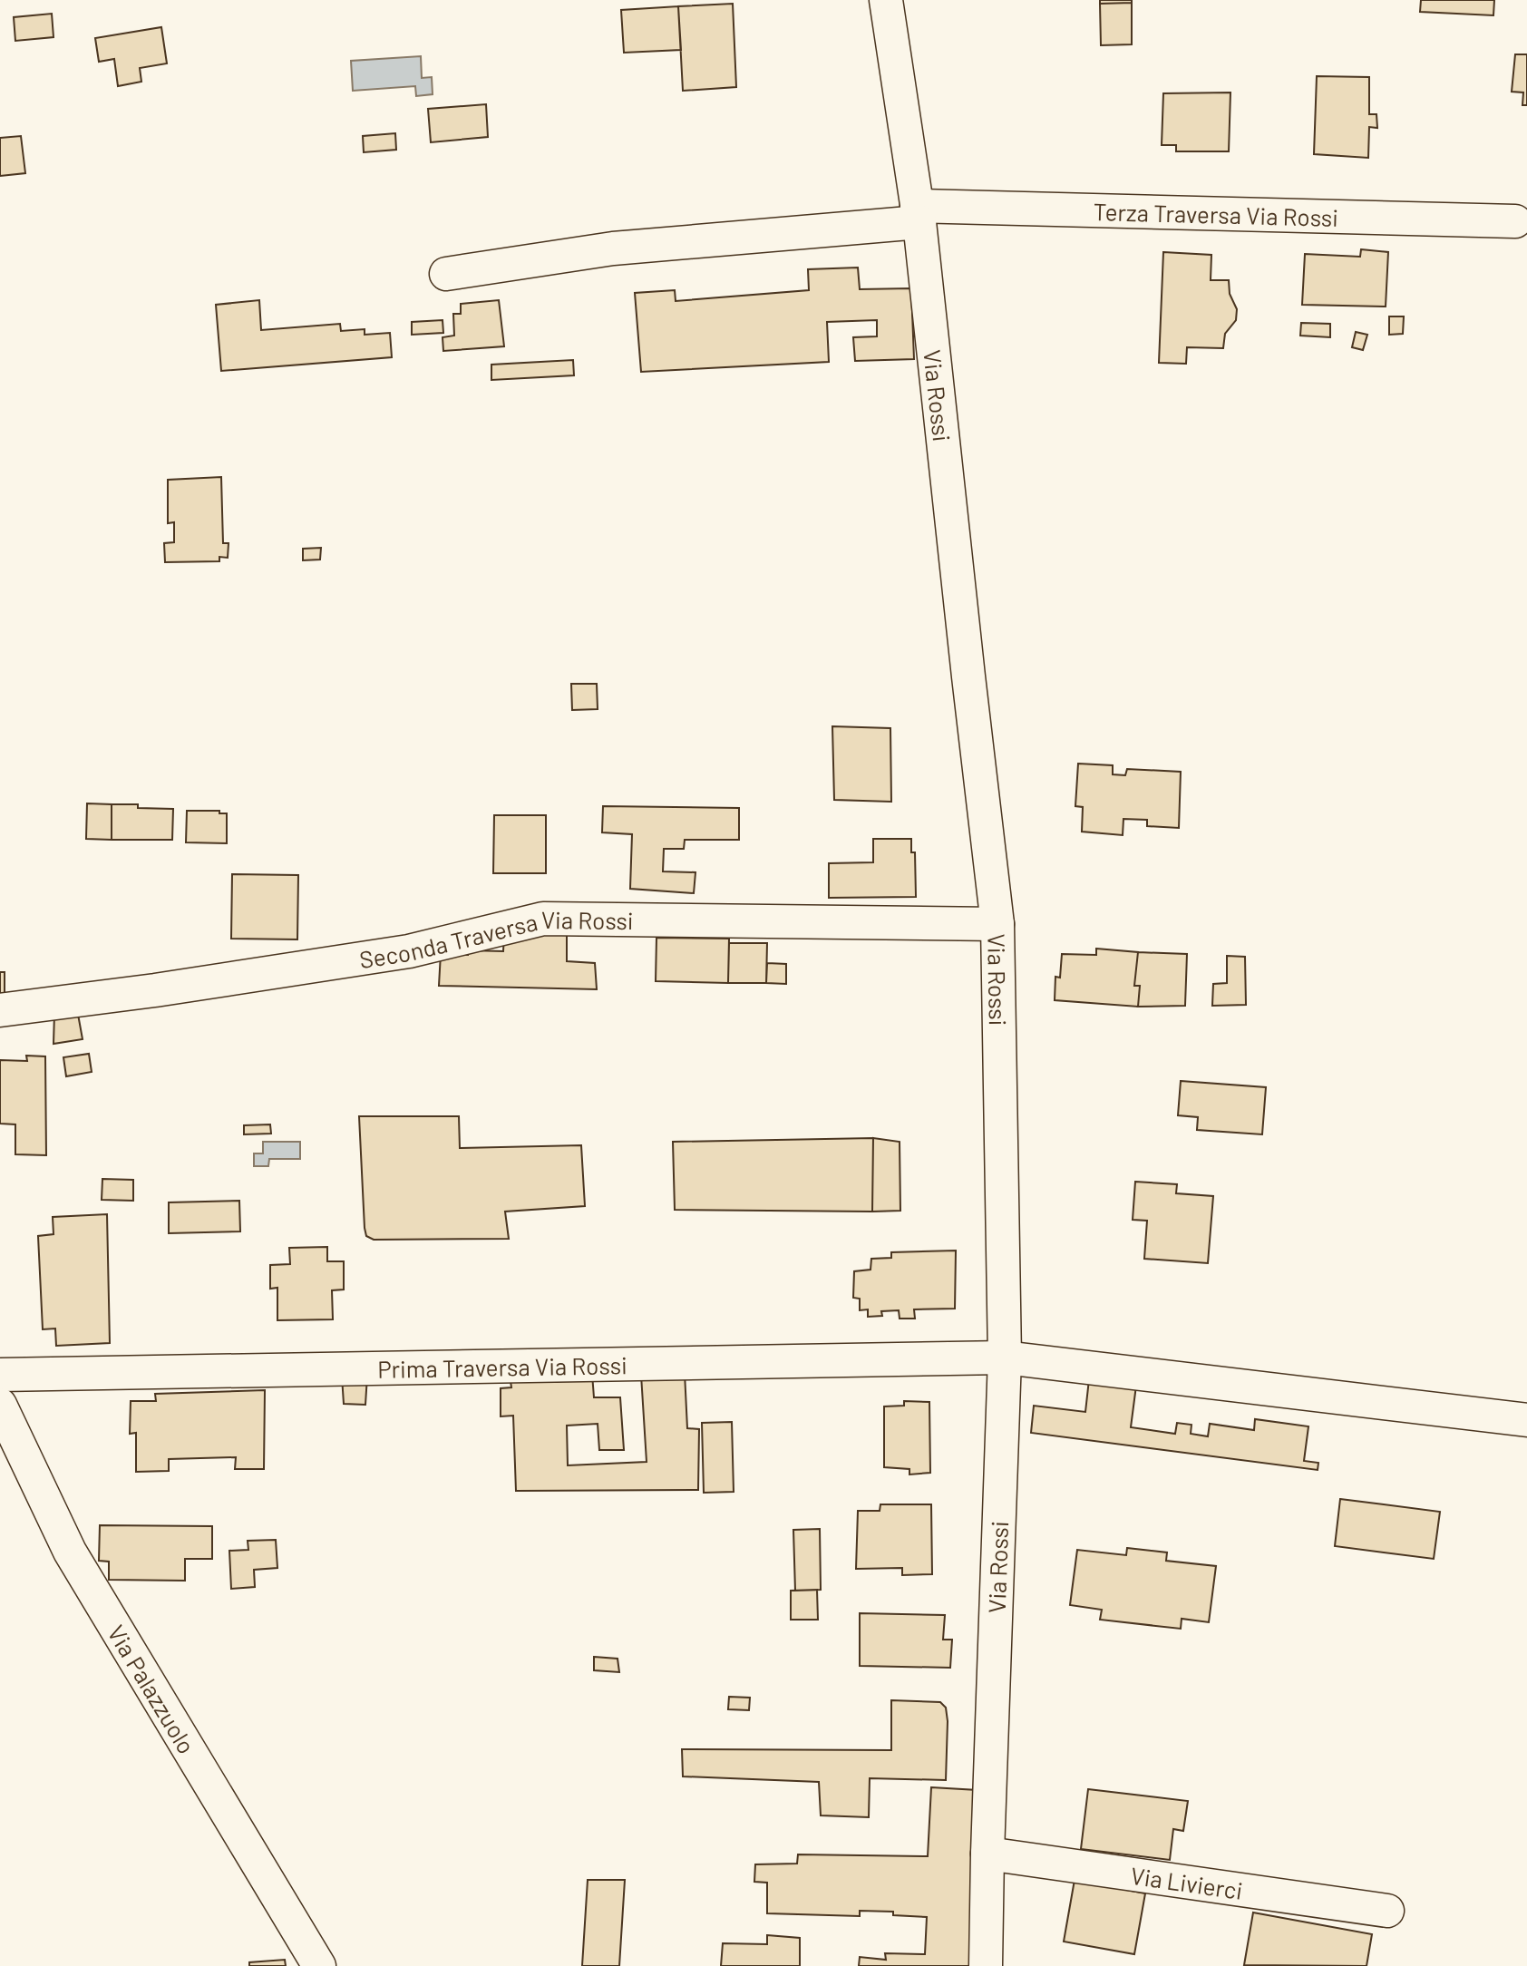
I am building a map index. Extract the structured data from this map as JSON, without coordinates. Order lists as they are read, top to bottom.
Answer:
{
  "streets": {
    "street": [
      "Terza Traversa Via Rossi",
      "Via Rossi",
      "Seconda Traversa Via Rossi",
      "Prima Traversa Via Rossi",
      "Via Palazzuolo",
      "Via Livierci"
    ]
  },
  "crossings": [
    ["Terza Traversa Via Rossi", "Via Rossi"],
    ["Via Rossi", "Seconda Traversa Via Rossi"],
    ["Via Rossi", "Prima Traversa Via Rossi"],
    ["Via Rossi", "Via Livierci"]
  ]
}
